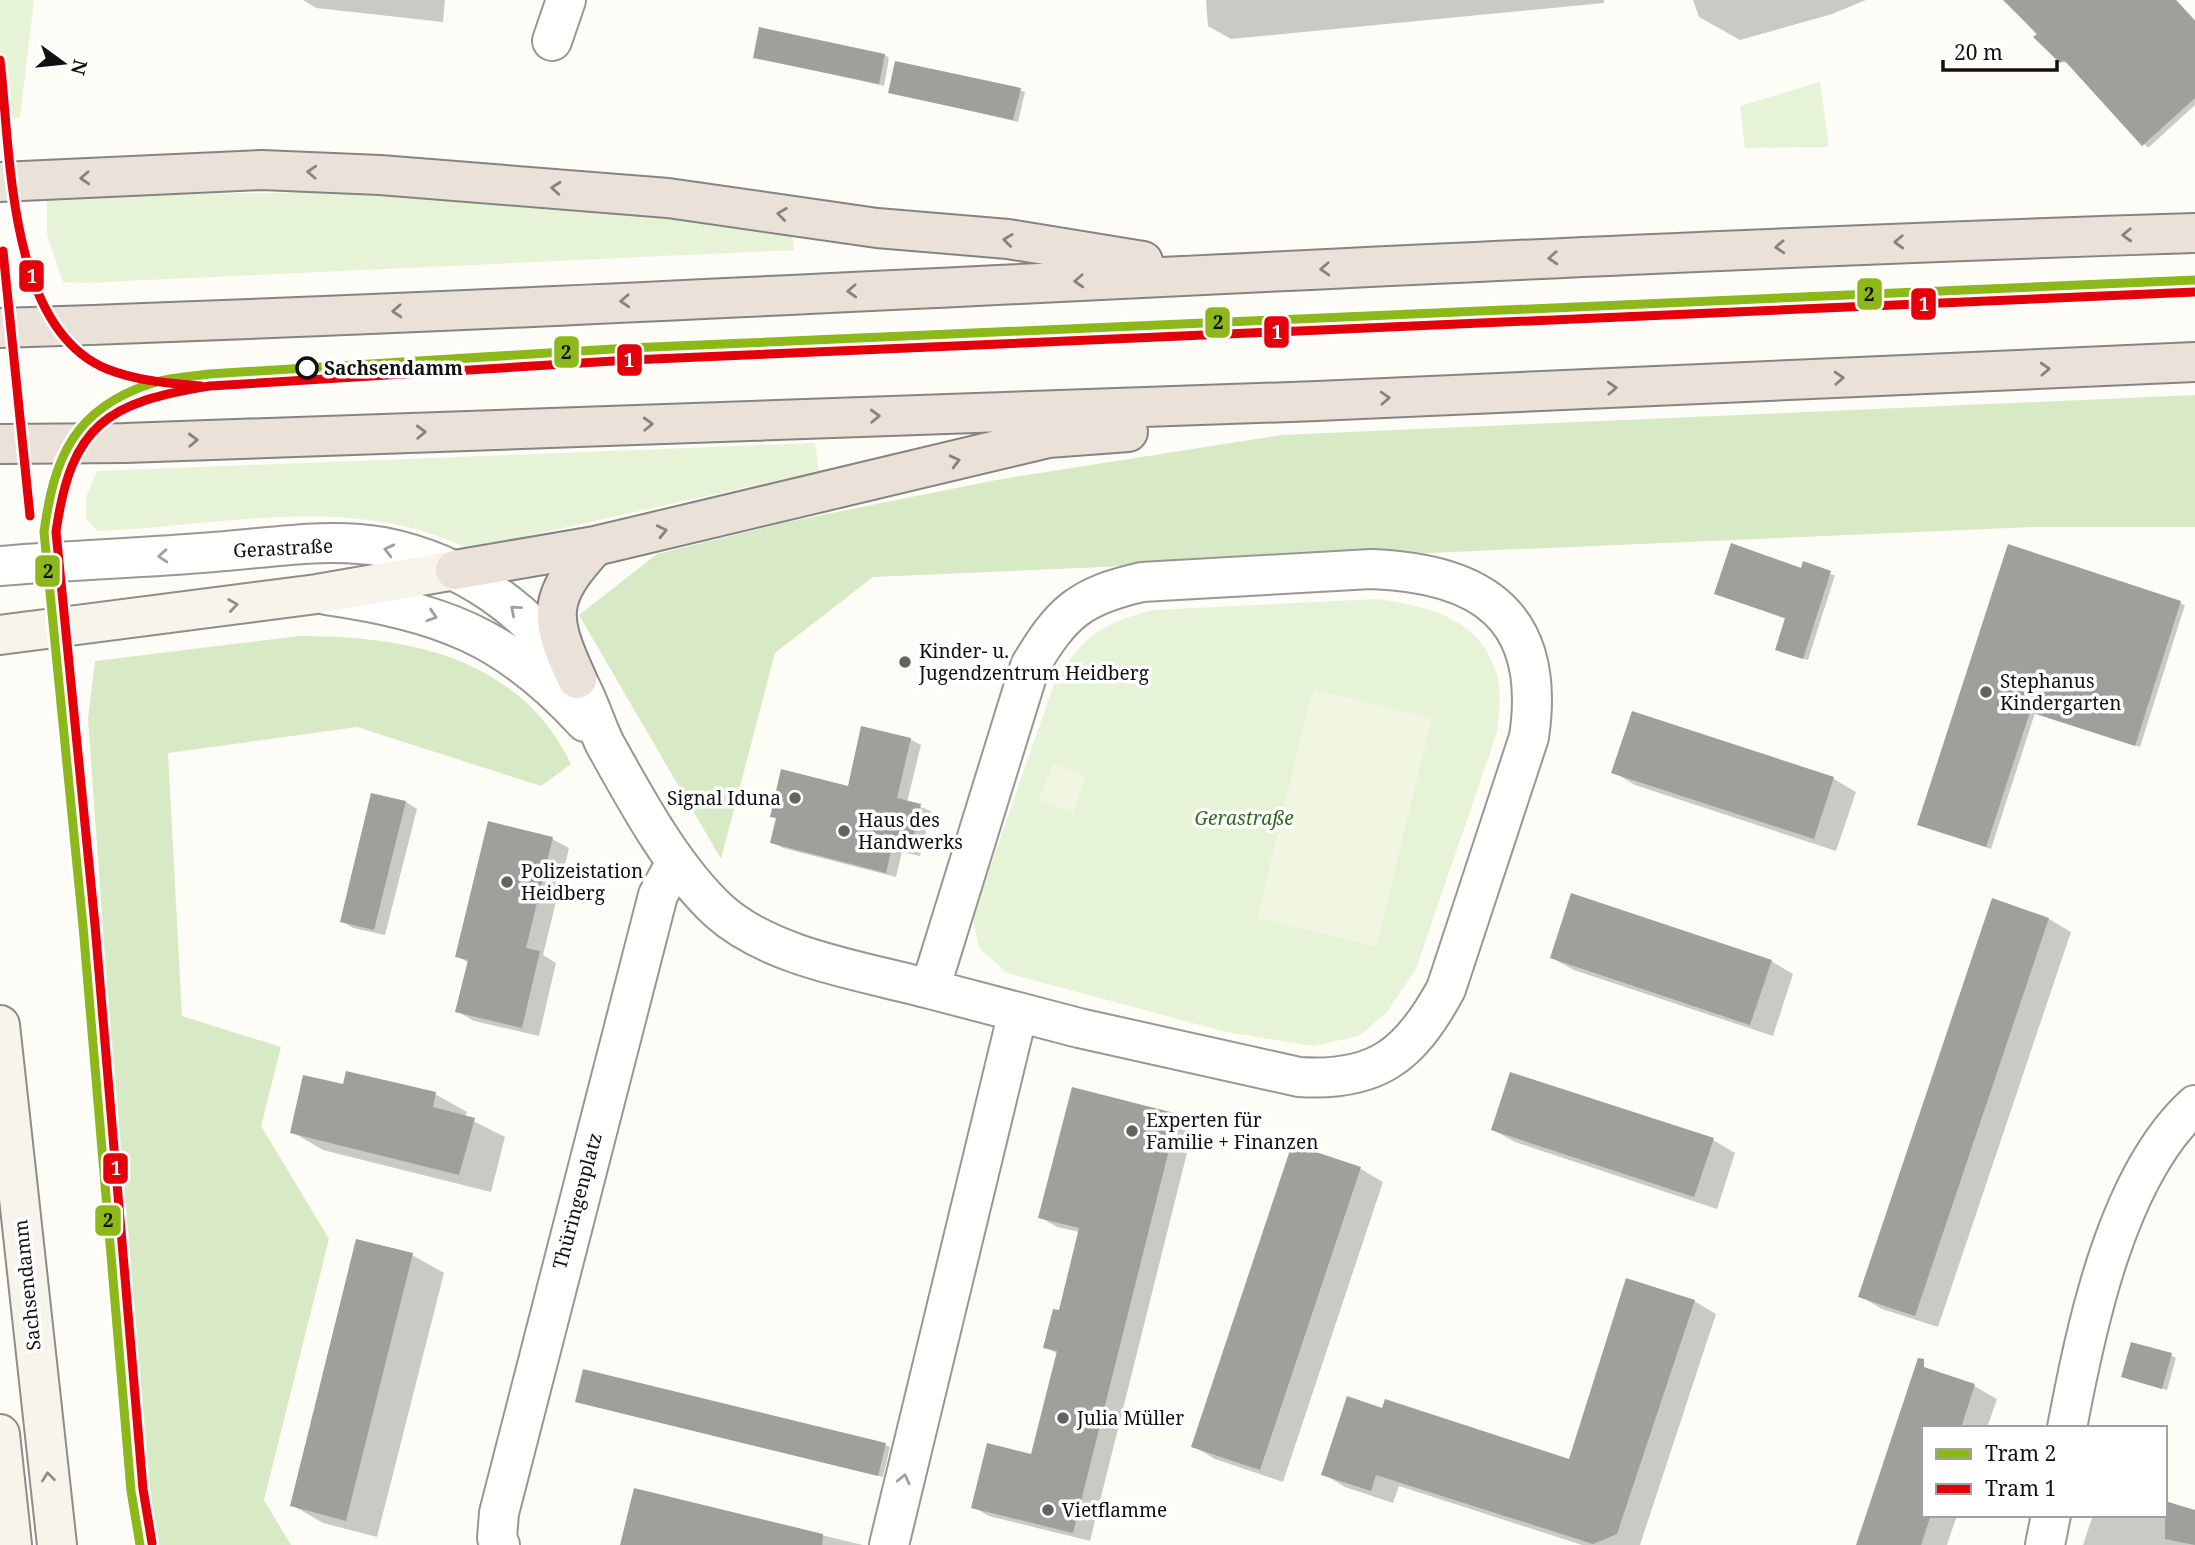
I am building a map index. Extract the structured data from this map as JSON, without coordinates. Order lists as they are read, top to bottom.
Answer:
{
  "streets": {
    "street": ["Gerastraße", "Thüringenplatz", "Sachsendamm"]
  },
  "crossings": [
    ["Gerastraße", "Thüringenplatz"]
  ],
  "one_way": ["Sachsendamm"],
  "parks": ["Gerastraße"],
  "places": [
    "Sachsendamm",
    "Kinder- u. Jugendzentrum Heidberg",
    "Stephanus Kindergarten",
    "Signal Iduna",
    "Haus des Handwerks",
    "Polizeistation Heidberg",
    "Experten für Familie + Finanzen",
    "Julia Müller",
    "Vietflamme"
  ],
  "lines": ["tram line 1", "tram line 2"],
  "legend": ["Tram 2", "Tram 1"],
  "scale_bar": "20 m",
  "north": "right"
}
